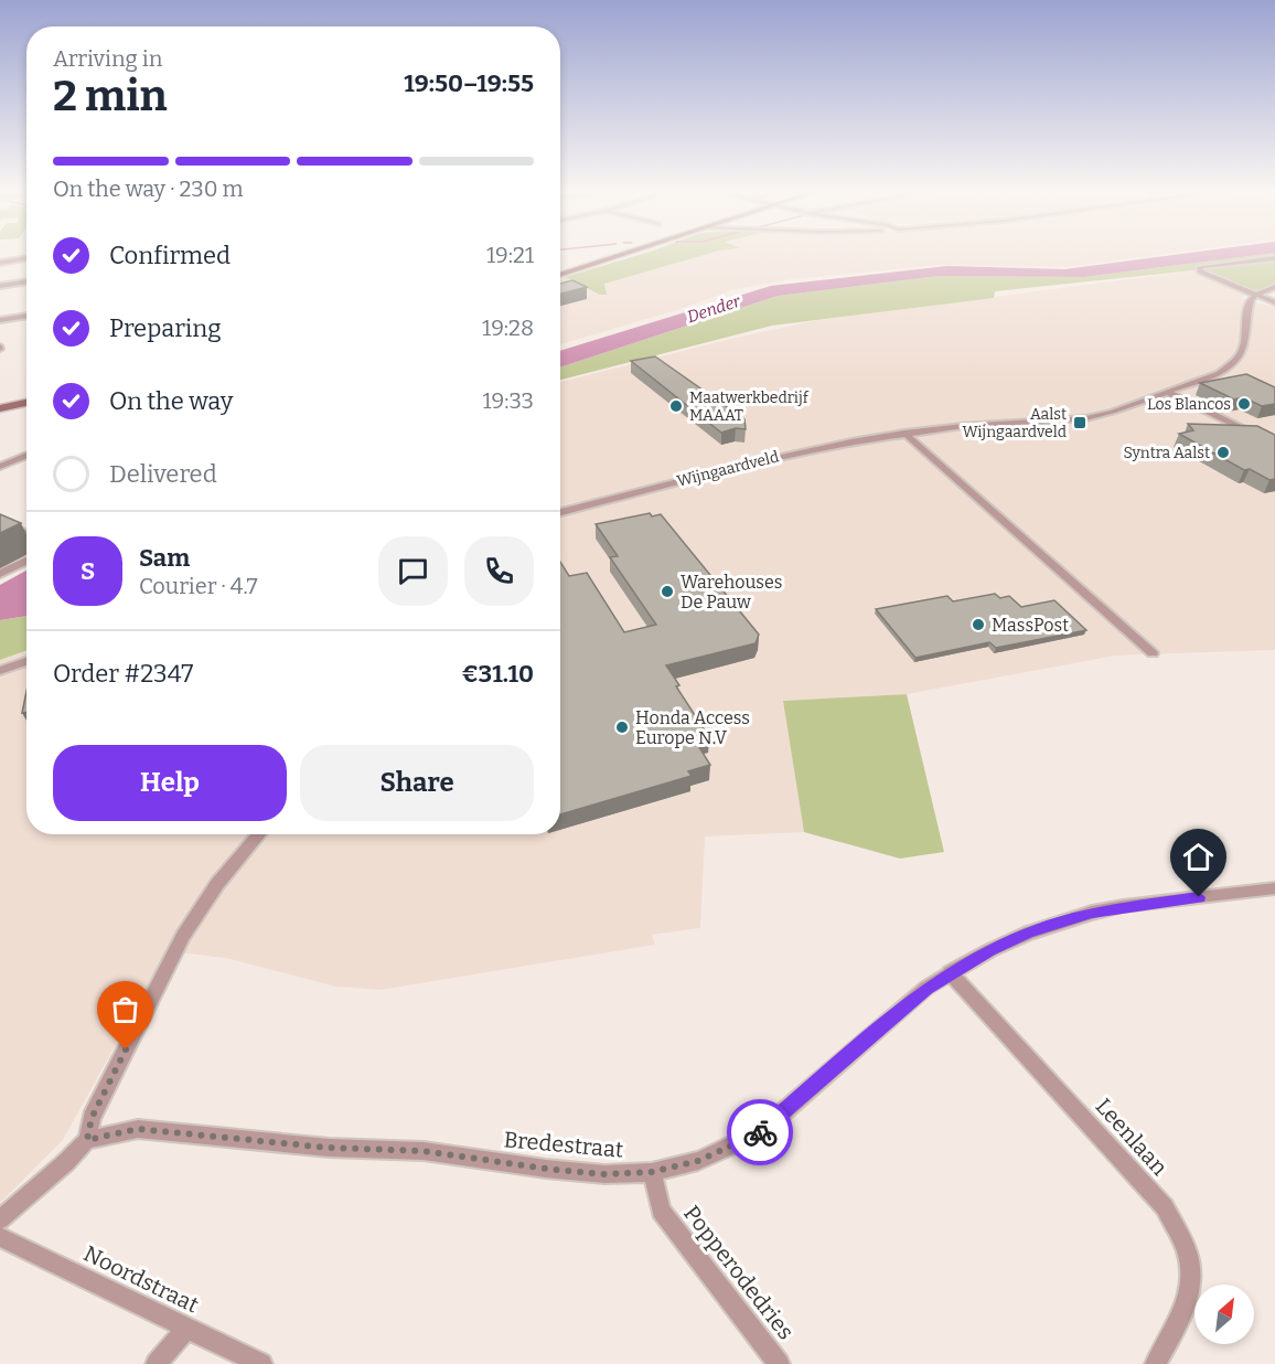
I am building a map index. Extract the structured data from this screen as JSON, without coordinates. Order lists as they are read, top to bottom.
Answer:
{
  "streets": {
    "street": [
      "Wijngaardveld",
      "Leenlaan",
      "Bredestraat",
      "Popperodedries",
      "Noordstraat"
    ]
  },
  "crossings": [
    ["Leenlaan", "Bredestraat"],
    ["Bredestraat", "Popperodedries"]
  ],
  "water": ["Dender"],
  "places": {
    "other": [
      "Los Blancos",
      "Maatwerkbedrijf MAAAT",
      "Syntra Aalst",
      "Warehouses De Pauw",
      "MassPost",
      "Honda Access Europe N.V"
    ],
    "transit": ["Aalst Wijngaardveld"]
  },
  "north": "top right",
  "page": {
    "heading": ["2 min", "Arriving in", "19:50–19:55"],
    "panel": [
      "Sam",
      "Courier · 4.7",
      "Order #2347",
      "€31.10"
    ],
    "bar": "On the way · 230 m",
    "list": [
      ["Confirmed", "19:21"],
      ["Preparing", "19:28"],
      ["On the way", "19:33"],
      "Delivered"
    ],
    "round": "S",
    "buttons": ["Help", "Share"]
  }
}
